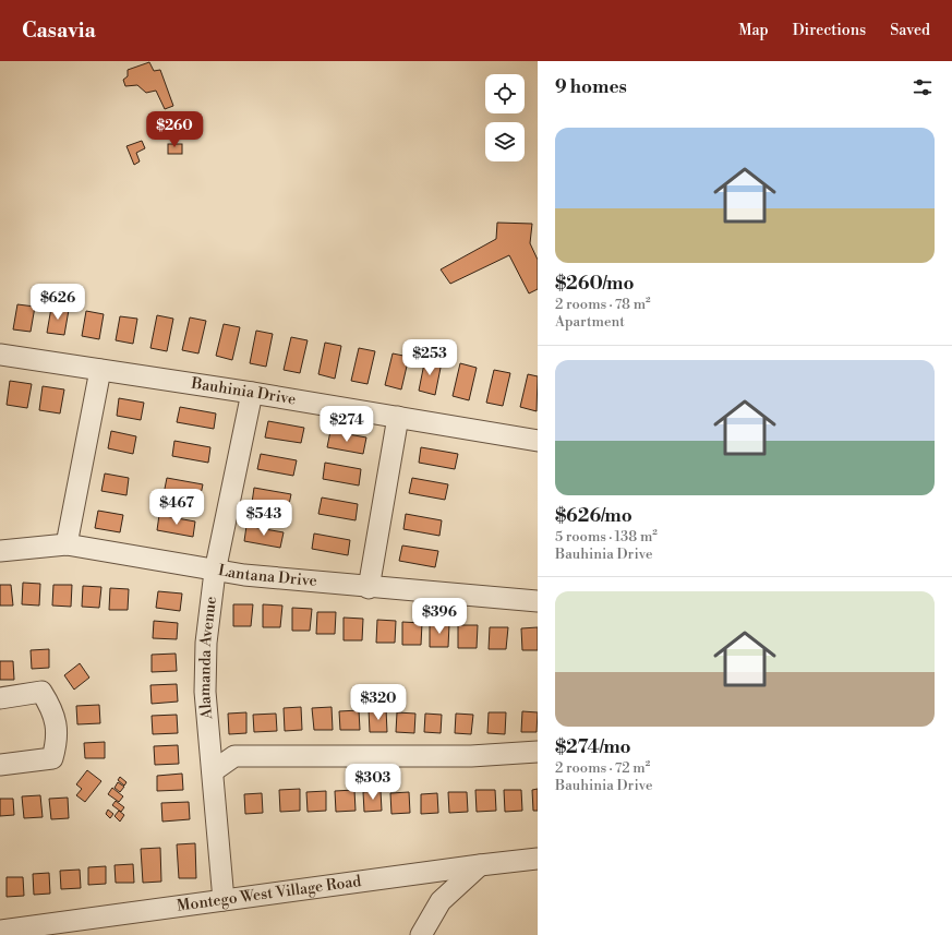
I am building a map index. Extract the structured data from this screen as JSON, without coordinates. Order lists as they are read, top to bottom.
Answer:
{
  "streets": {
    "street": [
      "Bauhinia Drive",
      "Lantana Drive",
      "Alamanda Avenue",
      "Montego West Village Road"
    ]
  },
  "crossings": [
    ["Bauhinia Drive", "Alamanda Avenue"],
    ["Lantana Drive", "Alamanda Avenue"],
    ["Alamanda Avenue", "Montego West Village Road"]
  ],
  "page": {
    "header": "Casavia",
    "nav": ["Map", "Directions", "Saved"],
    "heading": "9 homes",
    "price": [
      "$260",
      "$626",
      "$253",
      "$274",
      "$467",
      "$543",
      "$396",
      "$320",
      "$303"
    ],
    "list": [
      {
        "name": "$260/mo",
        "note": "2 rooms · 78 m² · Apartment"
      },
      {
        "name": "$626/mo",
        "note": "5 rooms · 138 m² · Bauhinia Drive"
      },
      {
        "name": "$274/mo",
        "note": "2 rooms · 72 m² · Bauhinia Drive"
      }
    ]
  }
}
